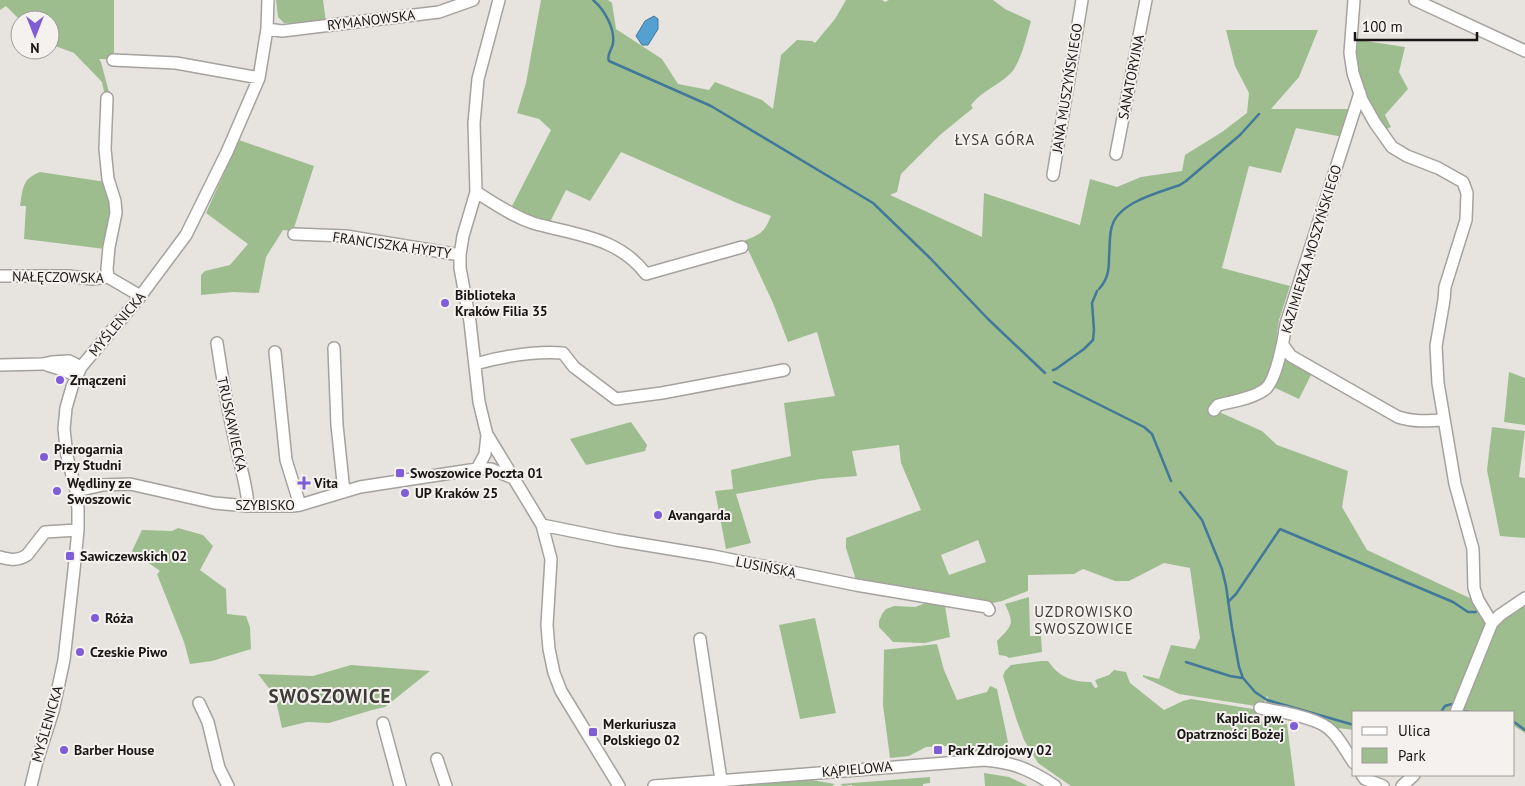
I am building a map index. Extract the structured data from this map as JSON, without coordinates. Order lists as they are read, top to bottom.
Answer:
{
  "streets": {
    "street": [
      "RYMANOWSKA",
      "SANATORYJNA",
      "JANA MUSZYŃSKIEGO",
      "FRANCISZKA HYPTY",
      "KAZIMIERZA MOSZYŃSKIEGO",
      "NAŁĘCZOWSKA",
      "MYŚLENICKA",
      "TRUSKAWIECKA",
      "SZYBISKO",
      "LUSIŃSKA",
      "KĄPIELOWA"
    ]
  },
  "crossings": [
    ["RYMANOWSKA", "MYŚLENICKA"],
    ["NAŁĘCZOWSKA", "MYŚLENICKA"],
    ["MYŚLENICKA", "SZYBISKO"],
    ["TRUSKAWIECKA", "SZYBISKO"]
  ],
  "districts": ["ŁYSA GÓRA", "UZDROWISKO SWOSZOWICE", "SWOSZOWICE"],
  "places": {
    "other": [
      "Biblioteka Kraków Filia 35",
      "Zmączeni",
      "Pierogarnia Przy Studni",
      "Wędliny ze Swoszowic",
      "UP Kraków 25",
      "Avangarda",
      "Róża",
      "Czeskie Piwo",
      "Kaplica pw. Opatrzności Bożej",
      "Barber House"
    ],
    "transit": [
      "Swoszowice Poczta 01",
      "Sawiczewskich 02",
      "Merkuriusza Polskiego 02",
      "Park Zdrojowy 02"
    ],
    "health": ["Vita"]
  },
  "legend": ["Ulica", "Park"],
  "scale_bar": "100 m",
  "north": "bottom"
}
